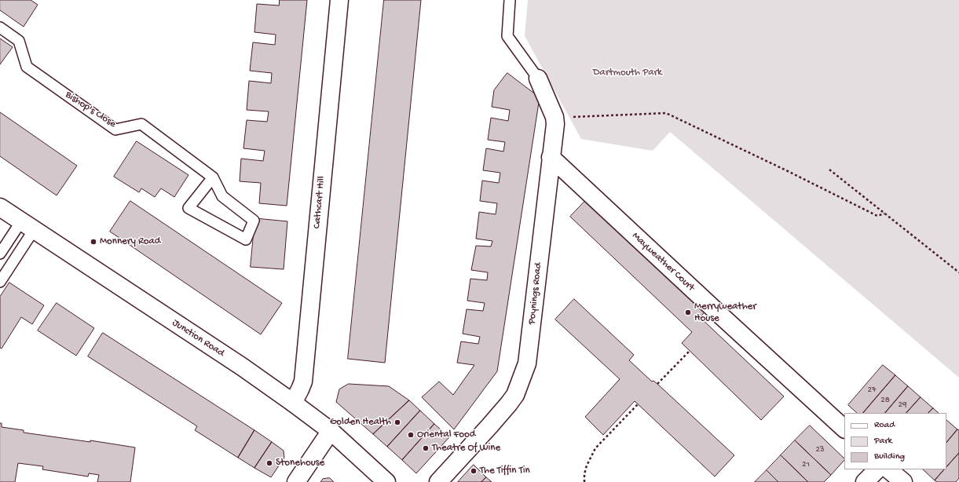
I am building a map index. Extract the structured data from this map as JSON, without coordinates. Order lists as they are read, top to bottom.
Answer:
{
  "streets": {
    "street": [
      "Cathcart Hill",
      "Mayweather Court",
      "Poynings Road",
      "Junction Road"
    ],
    "lane": ["Bishop's Close"]
  },
  "crossings": [
    ["Cathcart Hill", "Junction Road"],
    ["Mayweather Court", "Poynings Road"]
  ],
  "parks": ["Dartmouth Park"],
  "places": [
    "Monnery Road",
    "Merryweather House",
    "Golden Health",
    "Oriental Food",
    "Theatre Of Wine",
    "Stonehouse",
    "The Tiffin Tin"
  ],
  "house_numbers": [
    "27",
    "28",
    "29",
    "23",
    "21"
  ],
  "legend": ["Road", "Park", "Building"]
}
